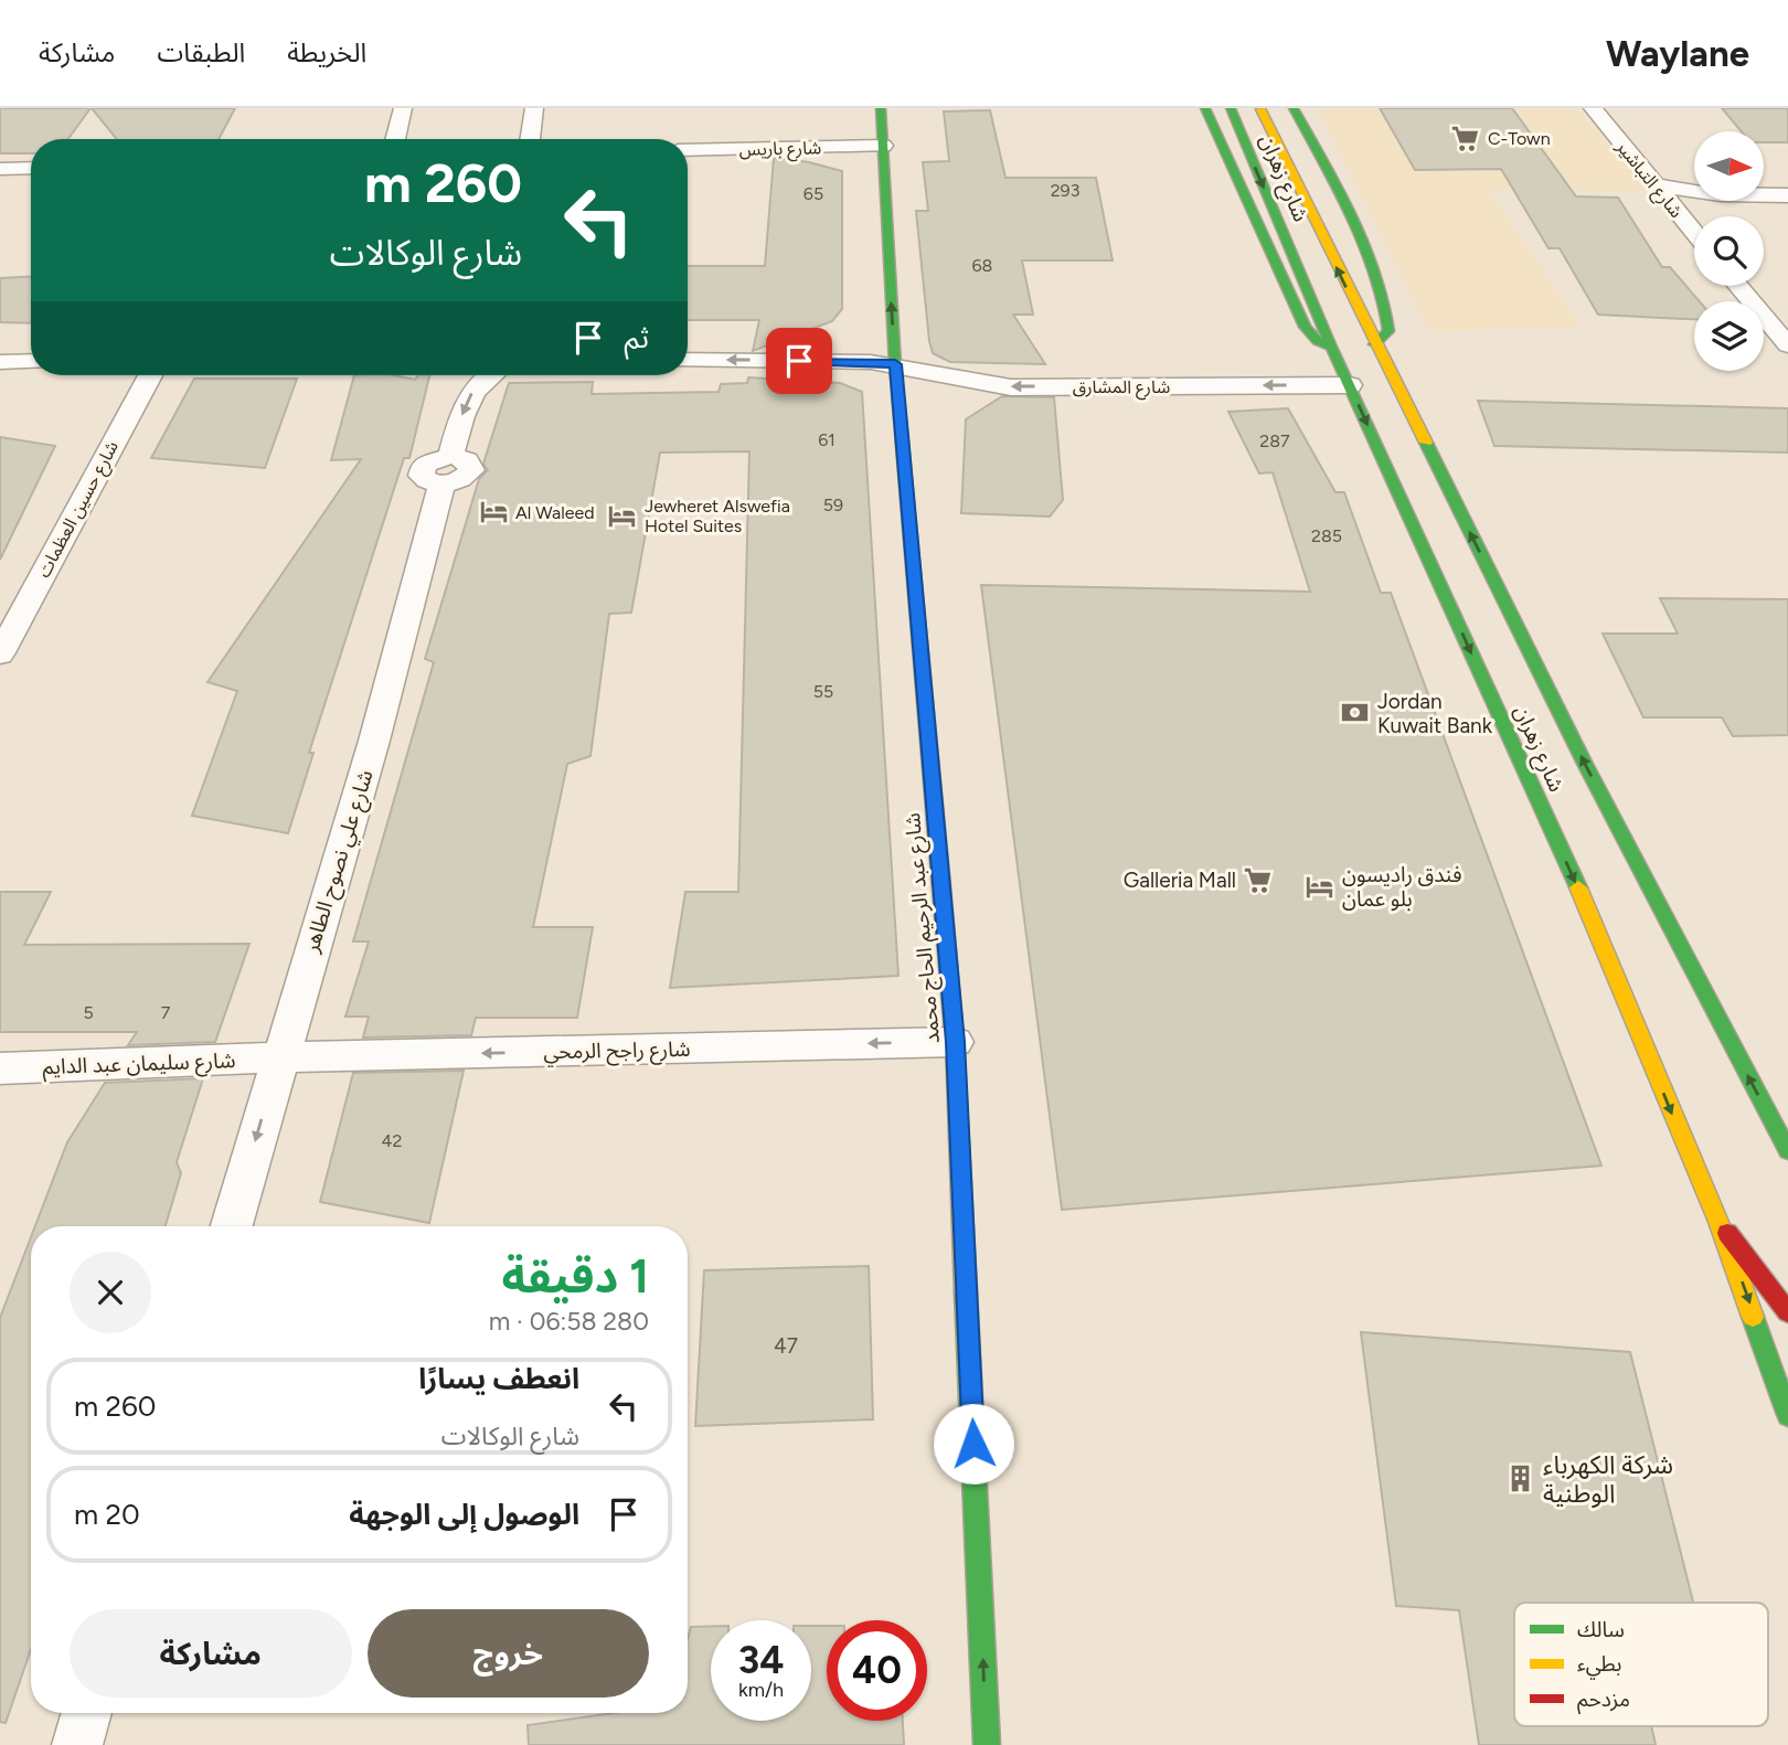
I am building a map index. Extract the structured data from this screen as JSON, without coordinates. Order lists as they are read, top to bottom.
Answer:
{
  "streets": {
    "main road": ["شارع زهران", "شارع عبد الرحيم الحاج محمد"],
    "street": [
      "شارع باريس",
      "شارع التباشير",
      "شارع المشارق",
      "شارع حسين العظمات",
      "شارع علي نصوح الطاهر",
      "شارع راجح الرمحي",
      "شارع سليمان عبد الدايم"
    ]
  },
  "crossings": [
    ["شارع باريس", "شارع عبد الرحيم الحاج محمد"],
    ["شارع زهران", "شارع المشارق"],
    ["شارع المشارق", "شارع عبد الرحيم الحاج محمد"],
    ["شارع علي نصوح الطاهر", "شارع راجح الرمحي"],
    ["شارع علي نصوح الطاهر", "شارع سليمان عبد الدايم"],
    ["شارع عبد الرحيم الحاج محمد", "شارع راجح الرمحي"],
    ["شارع راجح الرمحي", "شارع سليمان عبد الدايم"]
  ],
  "one_way": [
    "شارع المشارق",
    "شارع علي نصوح الطاهر",
    "شارع عبد الرحيم الحاج محمد",
    "شارع راجح الرمحي"
  ],
  "places": {
    "supermarket": ["C-Town", "Galleria Mall"],
    "hotel": ["Al Waleed", "Jewheret Alswefia Hotel Suites", "فندق راديسون بلو عمان"],
    "bank": ["Jordan Kuwait Bank"],
    "building": ["شركة الكهرباء الوطنية"]
  },
  "house_numbers": [
    "293",
    "65",
    "68",
    "61",
    "287",
    "59",
    "285",
    "55",
    "5",
    "7",
    "42",
    "47"
  ],
  "legend": ["سالك", "بطيء", "مزدحم"],
  "north": "right",
  "page": {
    "header": "Waylane",
    "nav": ["الخريطة", "الطبقات", "مشاركة"],
    "turn": ["260 m", "شارع الوكالات"],
    "then": "ثم",
    "heading": ["1 دقيقة", "280 m · 06:58"],
    "list": [
      {
        "name": "انعطف يسارًا",
        "note": "شارع الوكالات",
        "value": "260 m"
      },
      {
        "name": "الوصول إلى الوجهة",
        "value": "20 m"
      }
    ],
    "buttons": ["خروج", "مشاركة"],
    "speed": "34 km/h",
    "limit": "40"
  }
}
